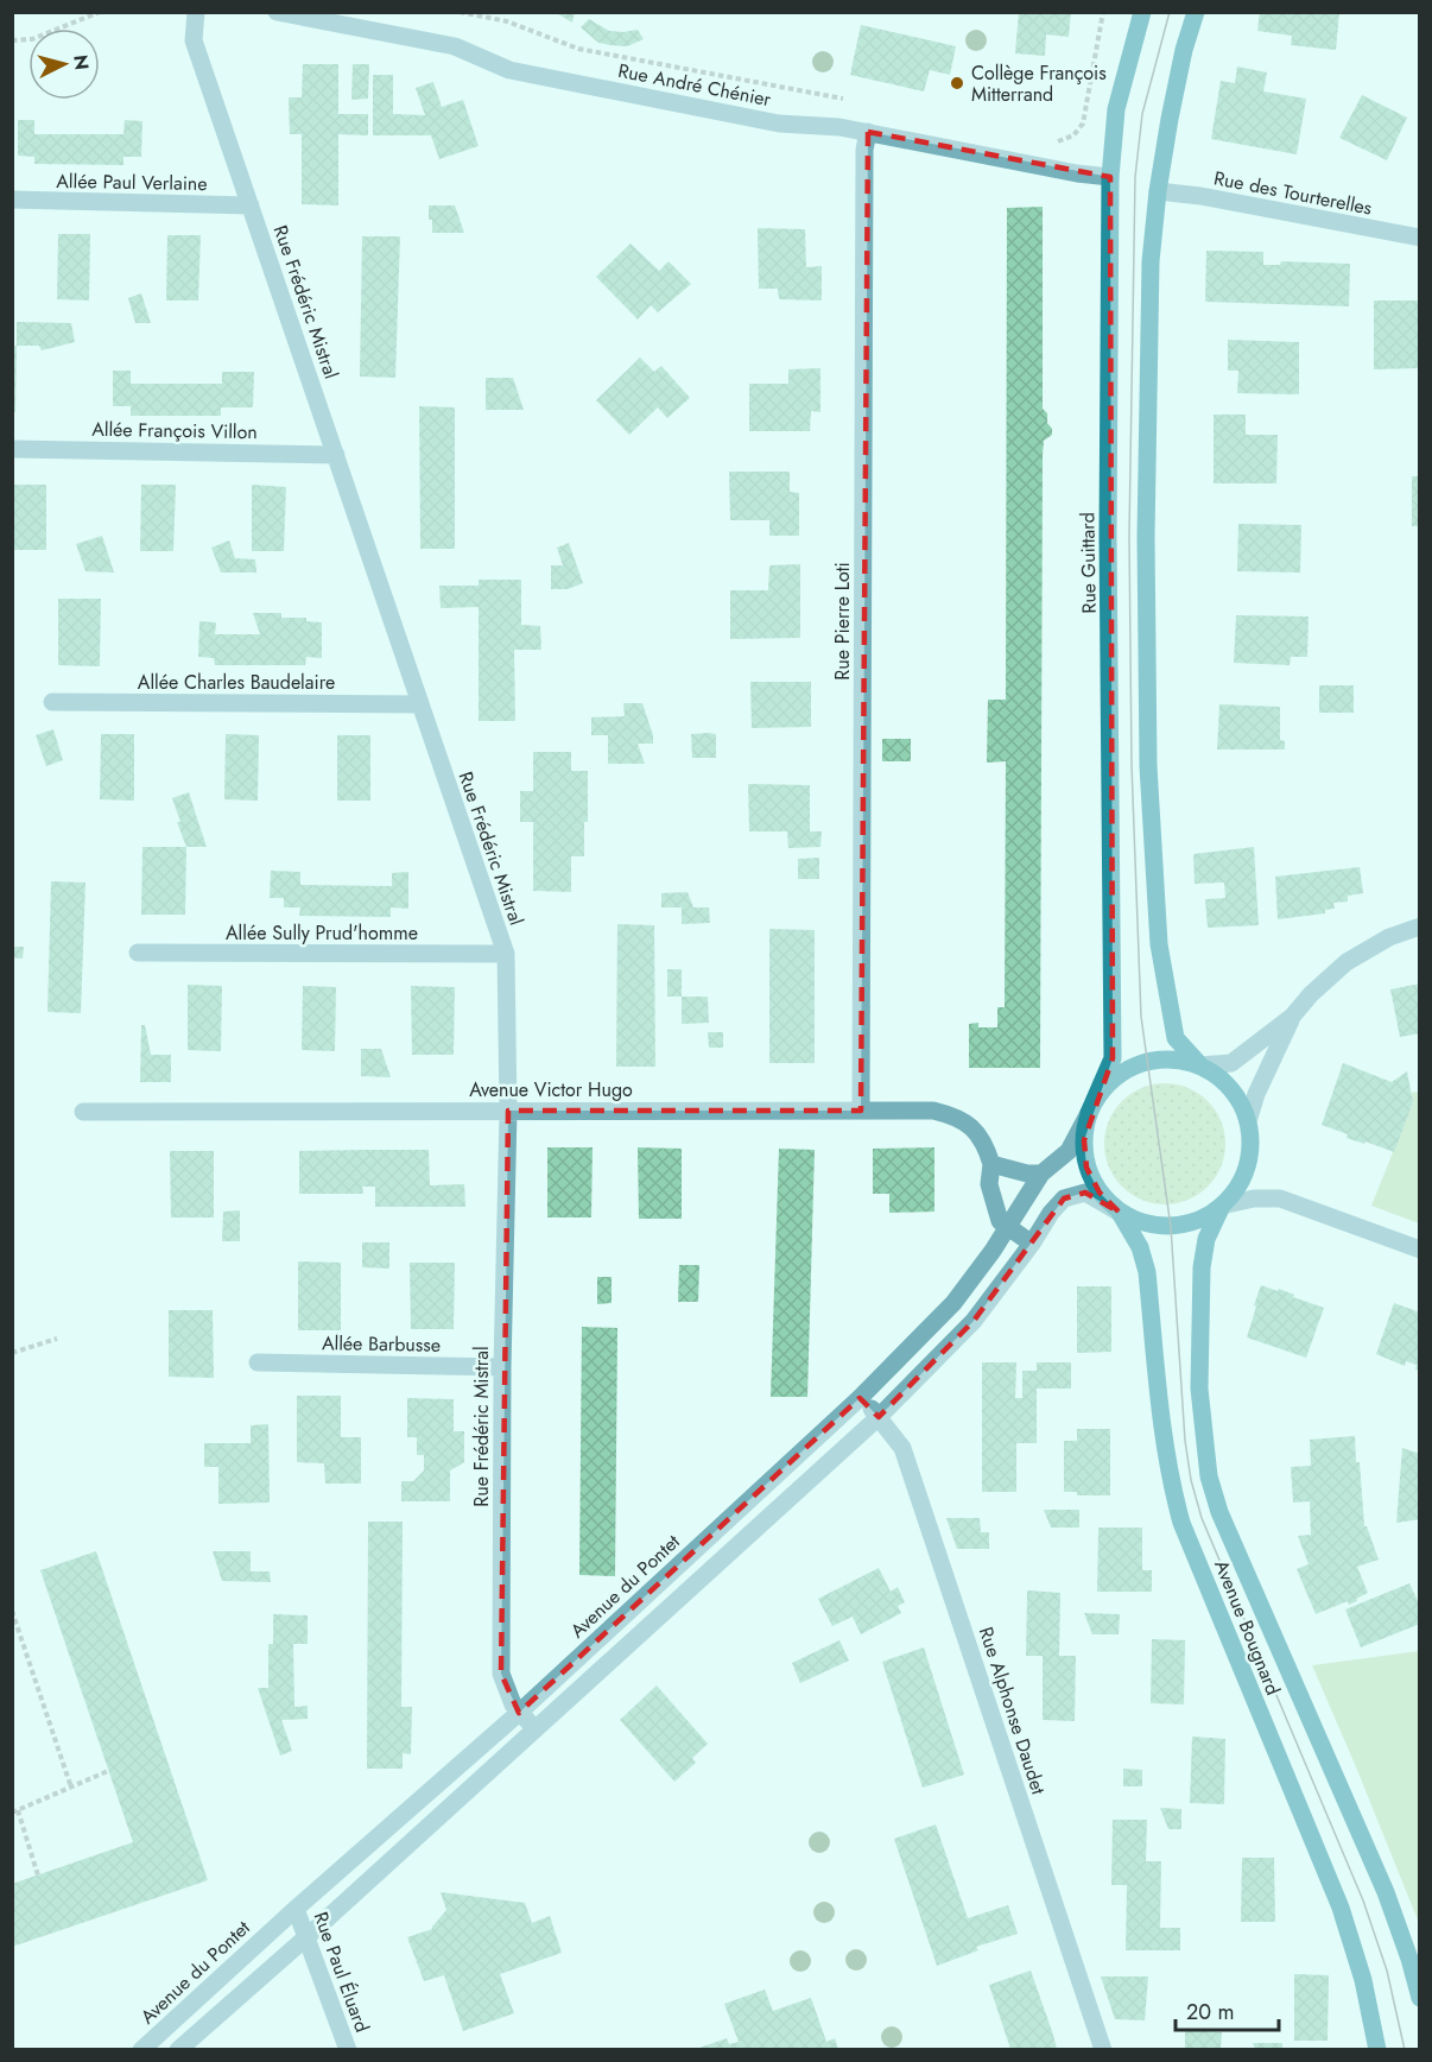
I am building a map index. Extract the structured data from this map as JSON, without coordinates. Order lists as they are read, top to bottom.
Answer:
{
  "streets": {
    "main road": ["Rue Guittard", "Avenue Bougnard"],
    "street": [
      "Rue André Chénier",
      "Allée Paul Verlaine",
      "Rue des Tourterelles",
      "Rue Frédéric Mistral",
      "Allée François Villon",
      "Rue Pierre Loti",
      "Allée Charles Baudelaire",
      "Allée Sully Prud'homme",
      "Avenue Victor Hugo",
      "Allée Barbusse",
      "Avenue du Pontet",
      "Rue Alphonse Daudet",
      "Rue Paul Éluard"
    ]
  },
  "crossings": [
    ["Rue André Chénier", "Rue Guittard"],
    ["Rue André Chénier", "Rue Pierre Loti"],
    ["Allée Paul Verlaine", "Rue Frédéric Mistral"],
    ["Rue Frédéric Mistral", "Allée François Villon"],
    ["Rue Frédéric Mistral", "Allée Charles Baudelaire"],
    ["Rue Frédéric Mistral", "Allée Sully Prud'homme"],
    ["Rue Frédéric Mistral", "Avenue Victor Hugo"],
    ["Rue Frédéric Mistral", "Allée Barbusse"],
    ["Rue Frédéric Mistral", "Avenue du Pontet"],
    ["Rue Guittard", "Avenue du Pontet"],
    ["Rue Guittard", "Avenue Bougnard"],
    ["Rue Pierre Loti", "Avenue Victor Hugo"],
    ["Avenue Victor Hugo", "Avenue du Pontet"],
    ["Avenue du Pontet", "Avenue Bougnard"],
    ["Avenue du Pontet", "Rue Alphonse Daudet"],
    ["Avenue du Pontet", "Rue Paul Éluard"]
  ],
  "places": ["Collège François Mitterrand"],
  "scale_bar": "20 m",
  "north": "right"
}
